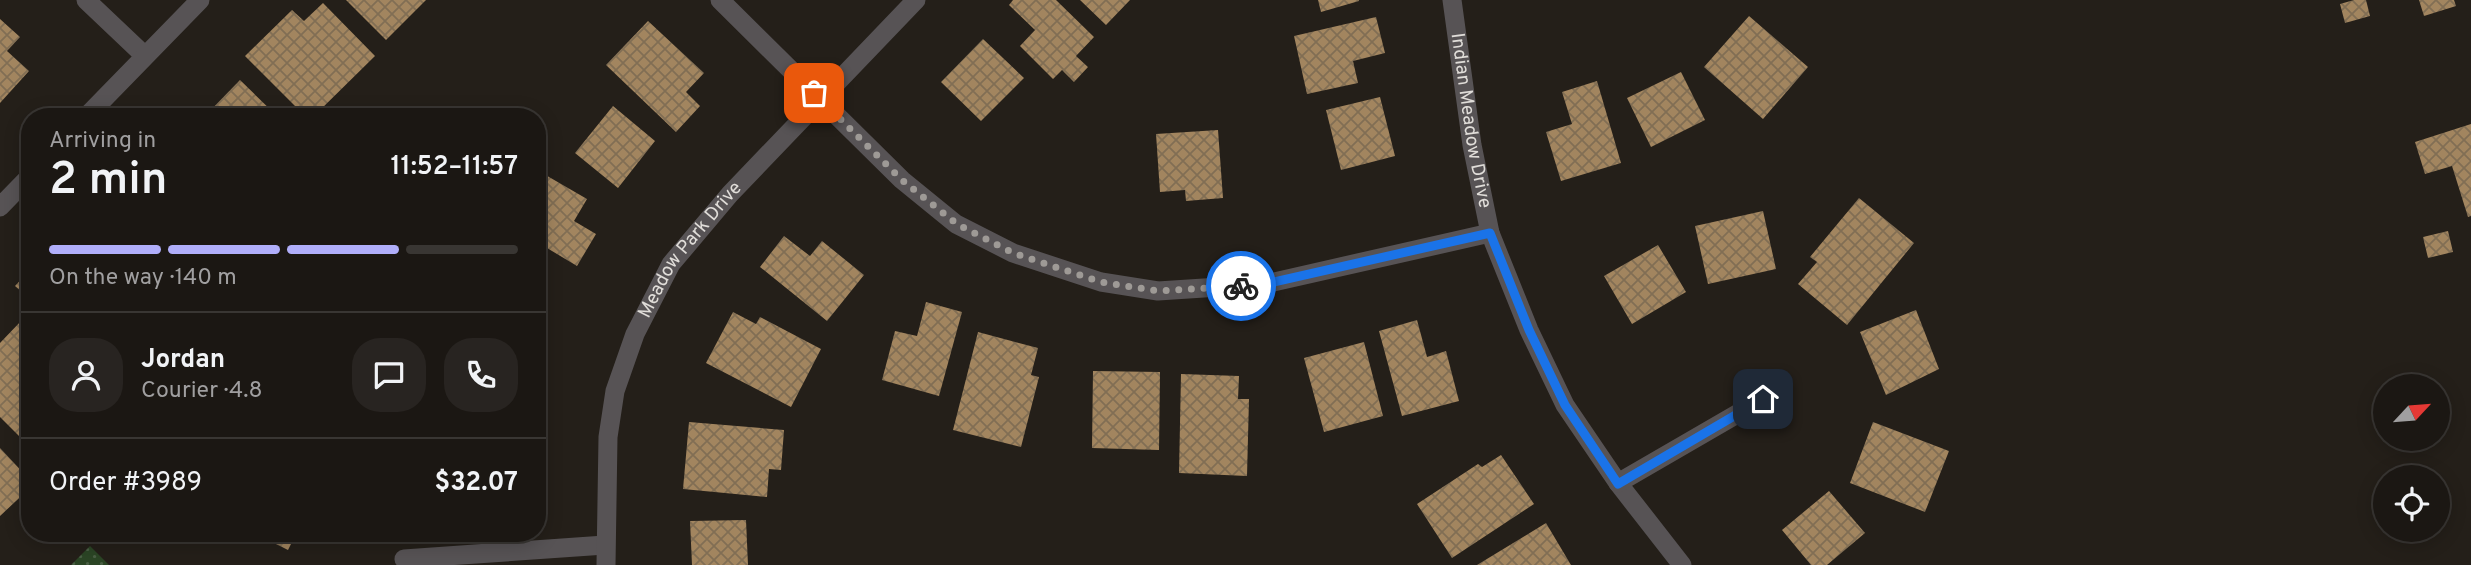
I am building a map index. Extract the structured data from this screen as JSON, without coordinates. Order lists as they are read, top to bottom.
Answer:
{
  "streets": {
    "street": ["Indian Meadow Drive", "Meadow Park Drive"]
  },
  "north": "top right",
  "page": {
    "heading": ["2 min", "Arriving in", "11:52–11:57"],
    "panel": [
      "Jordan",
      "Courier · 4.8",
      "Order #3989",
      "$32.07"
    ],
    "bar": "On the way · 140 m"
  }
}
